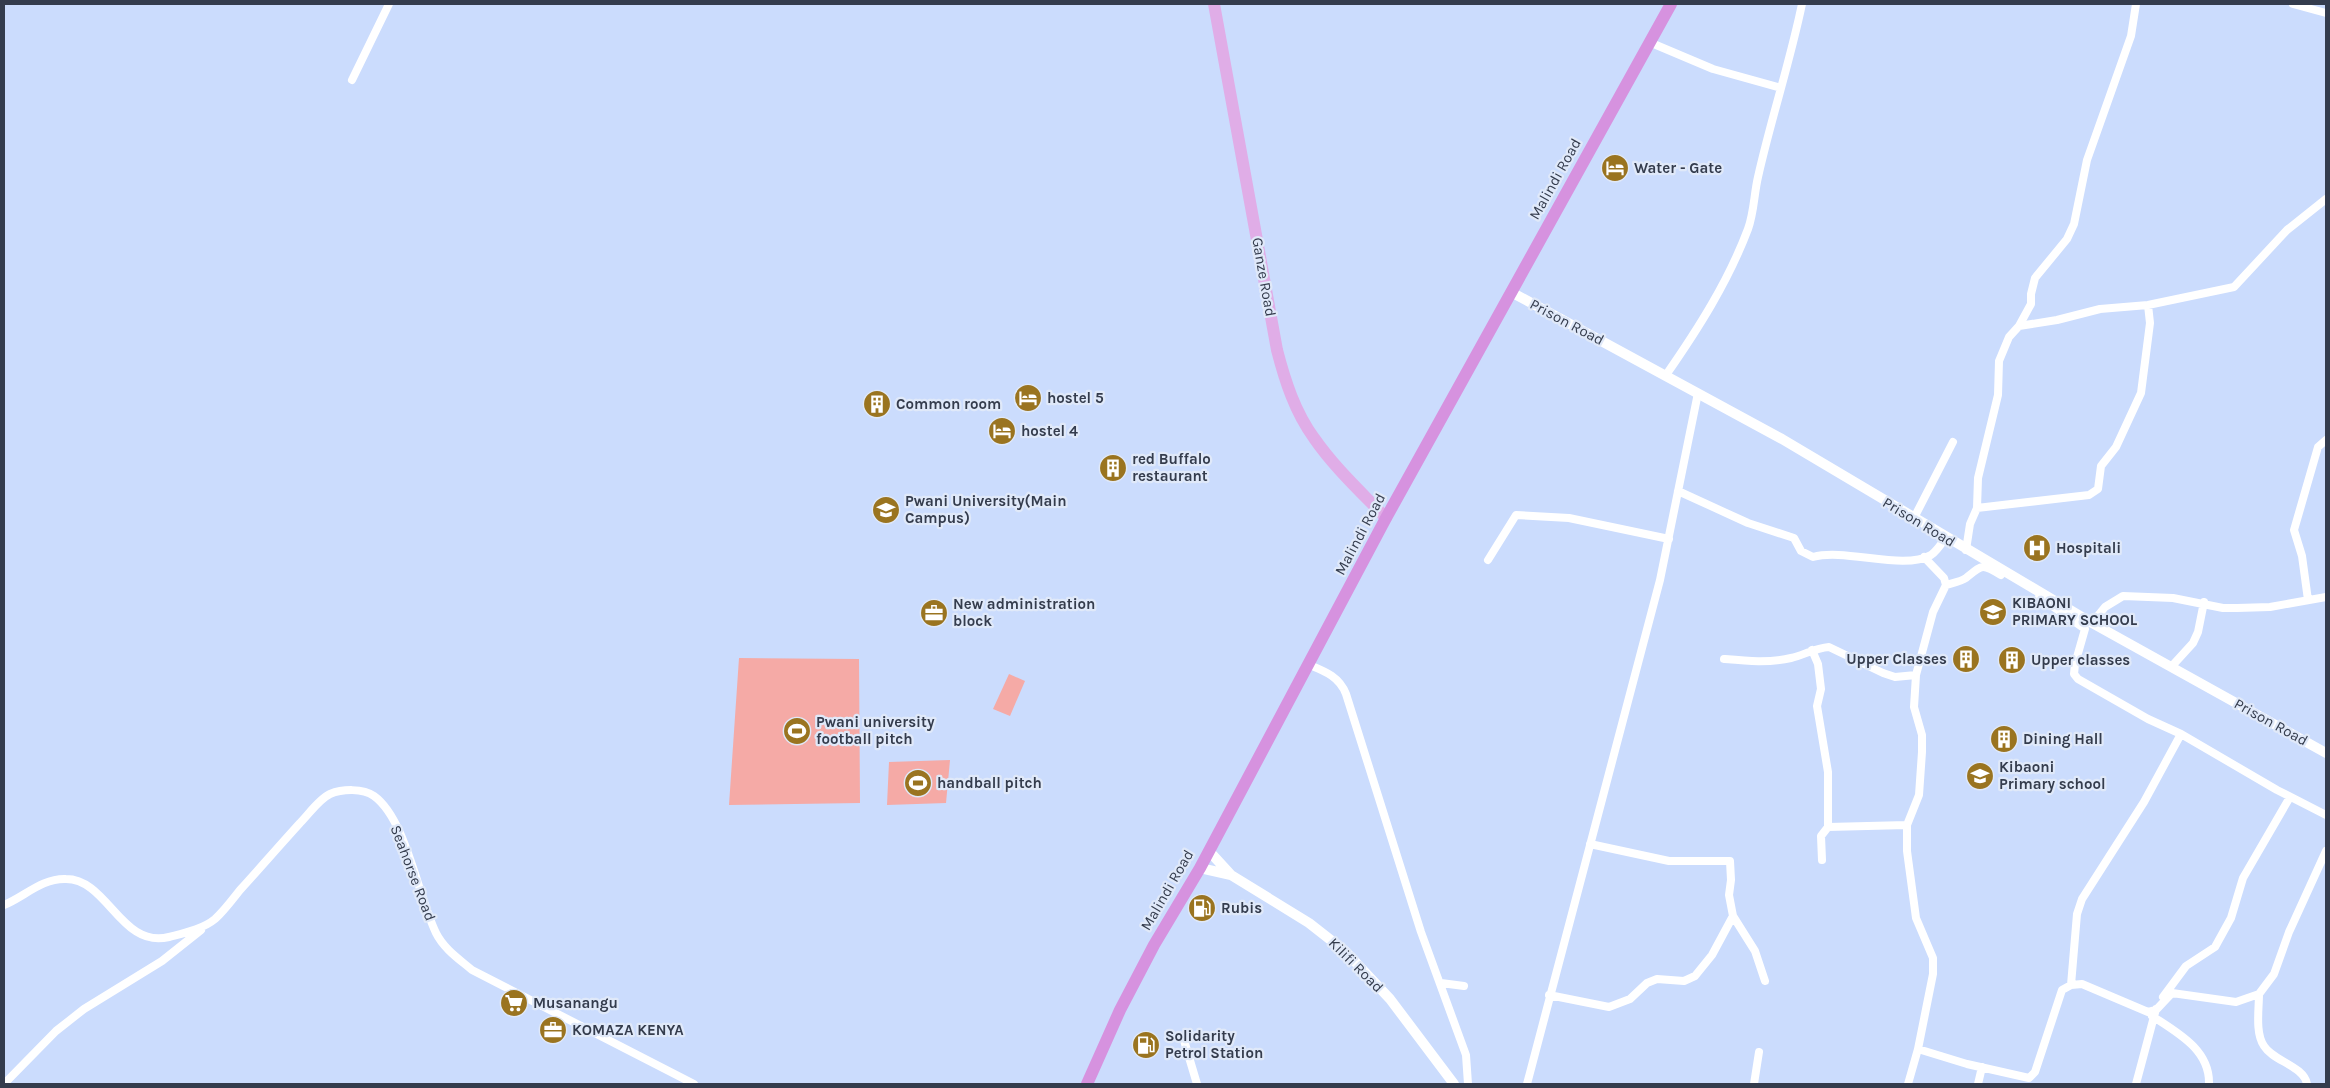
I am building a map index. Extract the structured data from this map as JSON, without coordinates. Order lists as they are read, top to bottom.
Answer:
{
  "streets": {
    "highway": ["Malindi Road"],
    "main road": ["Ganze Road"],
    "street": ["Prison Road", "Seahorse Road", "Kilifi Road"]
  },
  "crossings": [
    ["Malindi Road", "Ganze Road"],
    ["Malindi Road", "Prison Road"],
    ["Malindi Road", "Kilifi Road"]
  ],
  "places": {
    "hotel": ["Water - Gate", "hostel 5", "hostel 4"],
    "building": [
      "Common room",
      "red Buffalo restaurant",
      "Upper Classes",
      "Upper classes",
      "Dining Hall"
    ],
    "school or university": ["Pwani University(Main Campus)", "KIBAONI PRIMARY SCHOOL", "Kibaoni Primary school"],
    "hospital": ["Hospitali"],
    "office": ["New administration block", "KOMAZA KENYA"],
    "sports": ["Pwani university football pitch", "handball pitch"],
    "fuel station": ["Rubis", "Solidarity Petrol Station"],
    "supermarket": ["Musanangu"]
  }
}
